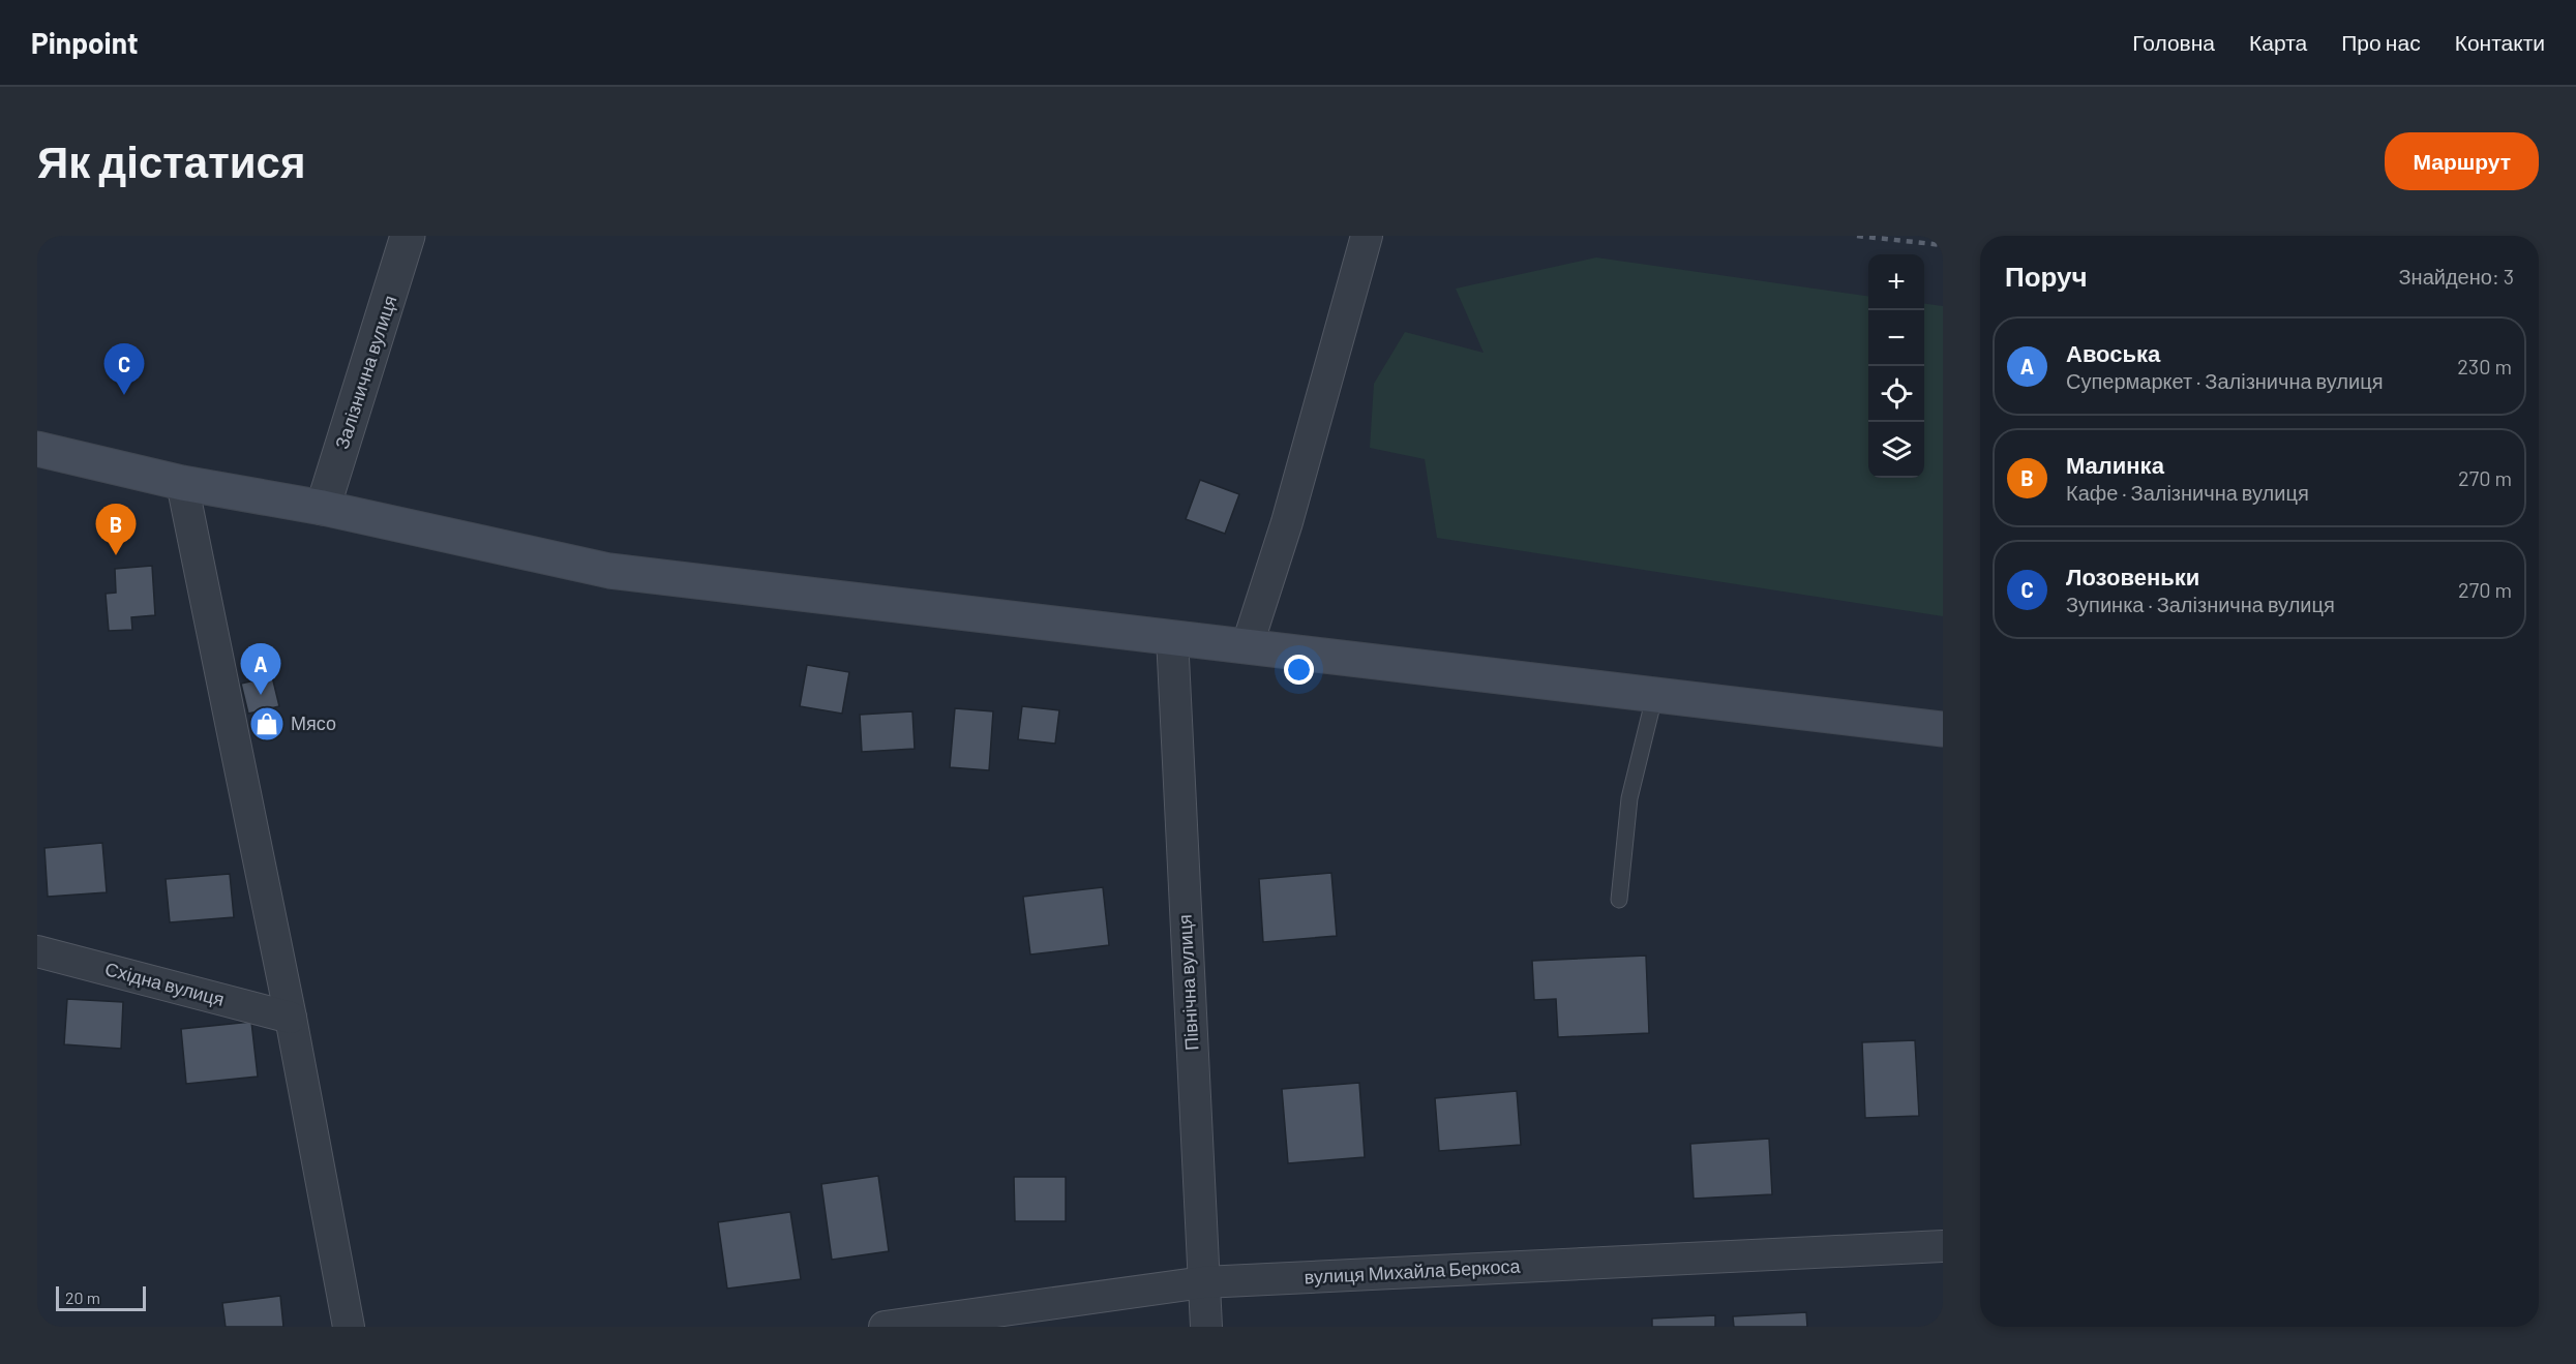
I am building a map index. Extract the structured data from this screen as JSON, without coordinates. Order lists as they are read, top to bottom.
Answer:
{
  "streets": {
    "street": [
      "Залізнична вулиця",
      "Північна вулиця",
      "Східна вулиця",
      "вулиця Михайла Беркоса"
    ]
  },
  "crossings": [
    ["Північна вулиця", "вулиця Михайла Беркоса"]
  ],
  "places": {
    "shop": ["Мясо"]
  },
  "scale_bar": "20 m",
  "page": {
    "header": "Pinpoint",
    "nav": [
      "Головна",
      "Карта",
      "Про нас",
      "Контакти"
    ],
    "buttons": "Маршрут",
    "title": "Як дістатися",
    "heading": ["Поруч", "Знайдено: 3"],
    "map_buttons": ["+", "−"],
    "list": [
      {
        "mark": "A",
        "name": "Авоська",
        "note": "Супермаркет · Залізнична вулиця",
        "value": "230 m"
      },
      {
        "mark": "B",
        "name": "Малинка",
        "note": "Кафе · Залізнична вулиця",
        "value": "270 m"
      },
      {
        "mark": "C",
        "name": "Лозовеньки",
        "note": "Зупинка · Залізнична вулиця",
        "value": "270 m"
      }
    ],
    "pins": ["C", "B", "A"],
    "scale": "20 m"
  }
}
